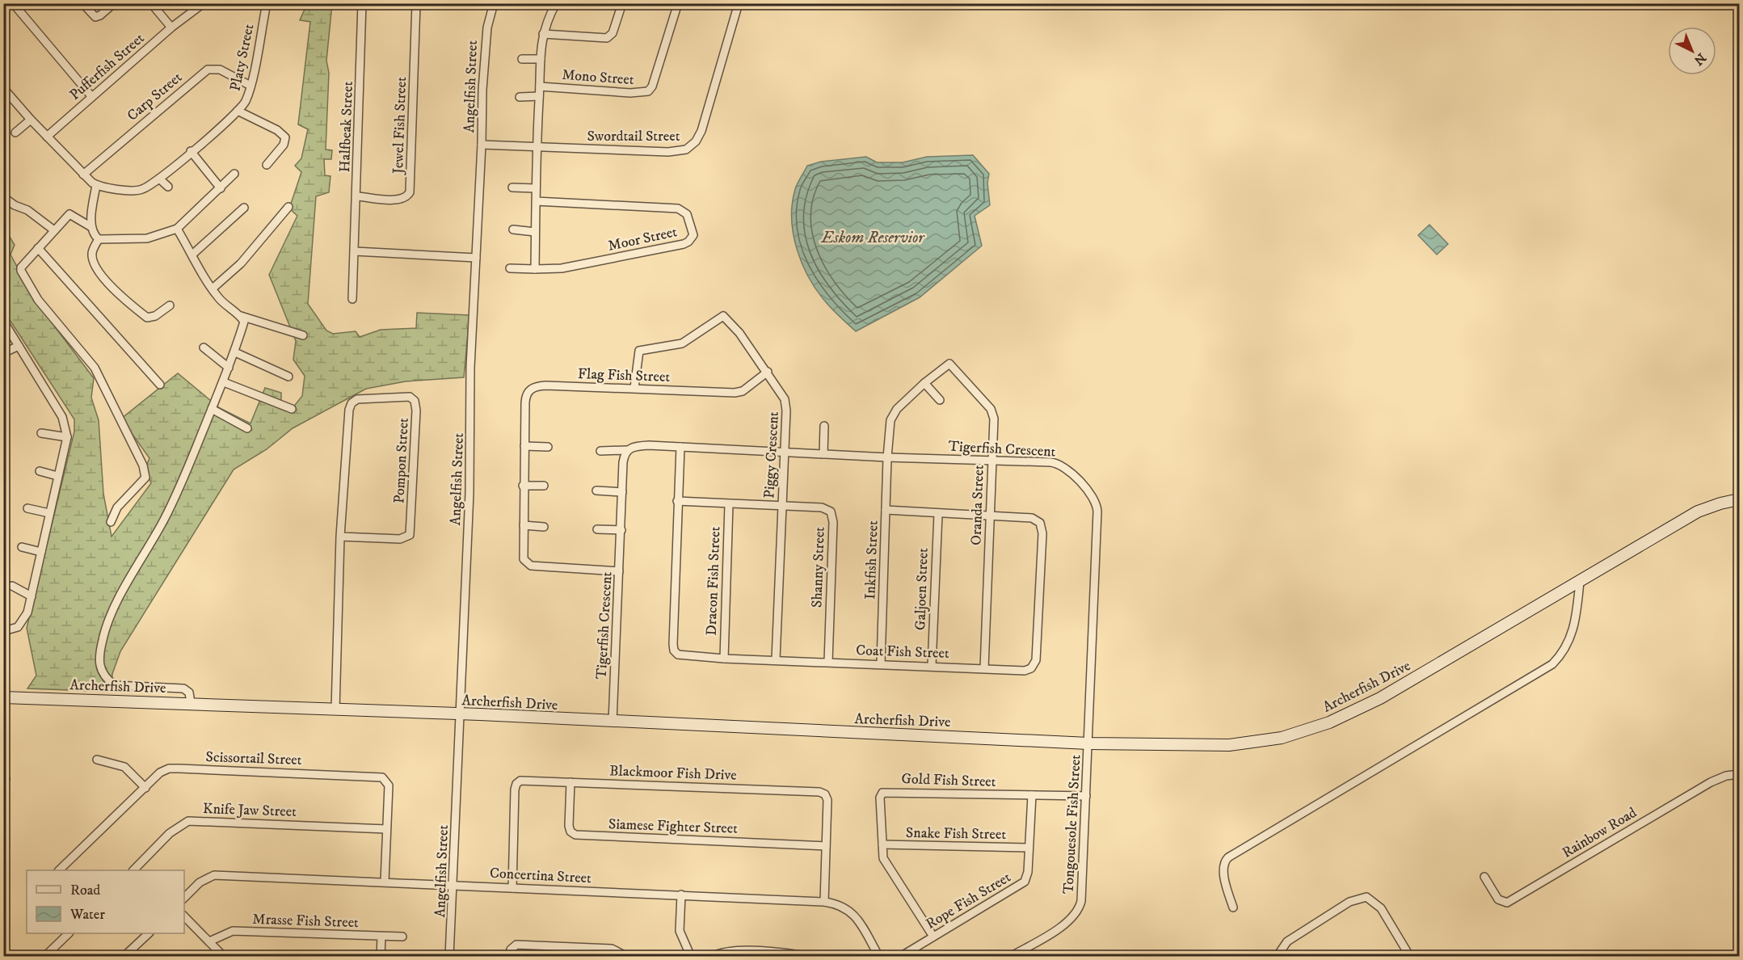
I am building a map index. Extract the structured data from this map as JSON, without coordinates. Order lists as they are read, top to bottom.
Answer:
{
  "streets": {
    "street": [
      "Platy Street",
      "Pufferfish Street",
      "Mono Street",
      "Angelfish Street",
      "Carp Street",
      "Jewel Fish Street",
      "Halfbeak Street",
      "Swordtail Street",
      "Moor Street",
      "Flag Fish Street",
      "Tigerfish Crescent",
      "Piggy Crescent",
      "Pompon Street",
      "Oranda Street",
      "Inkfish Street",
      "Shanny Street",
      "Dracon Fish Street",
      "Galjoen Street",
      "Coat Fish Street",
      "Archerfish Drive",
      "Scissortail Street",
      "Blackmoor Fish Drive",
      "Gold Fish Street",
      "Knife Jaw Street",
      "Tongouesole Fish Street",
      "Siamese Fighter Street",
      "Rainbow Road",
      "Snake Fish Street",
      "Concertina Street",
      "Rope Fish Street",
      "Mrasse Fish Street"
    ]
  },
  "crossings": [
    ["Platy Street", "Carp Street"],
    ["Angelfish Street", "Swordtail Street"],
    ["Angelfish Street", "Archerfish Drive"],
    ["Angelfish Street", "Concertina Street"],
    ["Jewel Fish Street", "Halfbeak Street"],
    ["Flag Fish Street", "Tigerfish Crescent"],
    ["Flag Fish Street", "Piggy Crescent"],
    ["Tigerfish Crescent", "Piggy Crescent"],
    ["Tigerfish Crescent", "Oranda Street"],
    ["Tigerfish Crescent", "Inkfish Street"],
    ["Tigerfish Crescent", "Coat Fish Street"],
    ["Tigerfish Crescent", "Archerfish Drive"],
    ["Tigerfish Crescent", "Tongouesole Fish Street"],
    ["Piggy Crescent", "Shanny Street"],
    ["Piggy Crescent", "Coat Fish Street"],
    ["Pompon Street", "Archerfish Drive"],
    ["Oranda Street", "Inkfish Street"],
    ["Oranda Street", "Coat Fish Street"],
    ["Inkfish Street", "Coat Fish Street"],
    ["Shanny Street", "Dracon Fish Street"],
    ["Shanny Street", "Coat Fish Street"],
    ["Dracon Fish Street", "Coat Fish Street"],
    ["Galjoen Street", "Coat Fish Street"],
    ["Archerfish Drive", "Tongouesole Fish Street"],
    ["Scissortail Street", "Knife Jaw Street"],
    ["Scissortail Street", "Concertina Street"],
    ["Blackmoor Fish Drive", "Siamese Fighter Street"],
    ["Blackmoor Fish Drive", "Concertina Street"],
    ["Gold Fish Street", "Tongouesole Fish Street"],
    ["Gold Fish Street", "Snake Fish Street"],
    ["Gold Fish Street", "Rope Fish Street"],
    ["Snake Fish Street", "Rope Fish Street"]
  ],
  "water": ["Eskom Reservior"],
  "legend": ["Road", "Water"],
  "north": "bottom right"
}
